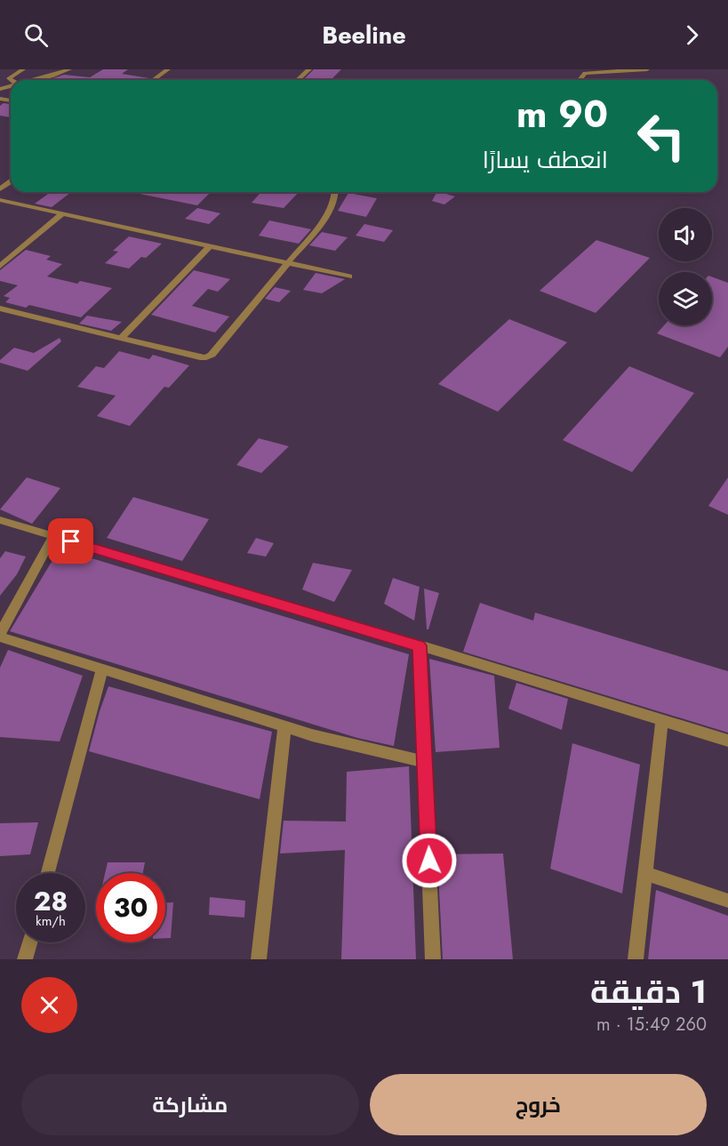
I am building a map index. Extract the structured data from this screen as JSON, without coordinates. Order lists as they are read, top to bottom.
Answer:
{
  "page": {
    "header": "Beeline",
    "turn": ["90 m", "انعطف يسارًا"],
    "speed": "28 km/h",
    "limit": "30",
    "heading": ["1 دقيقة", "260 m · 15:49"],
    "buttons": ["خروج", "مشاركة"]
  }
}
